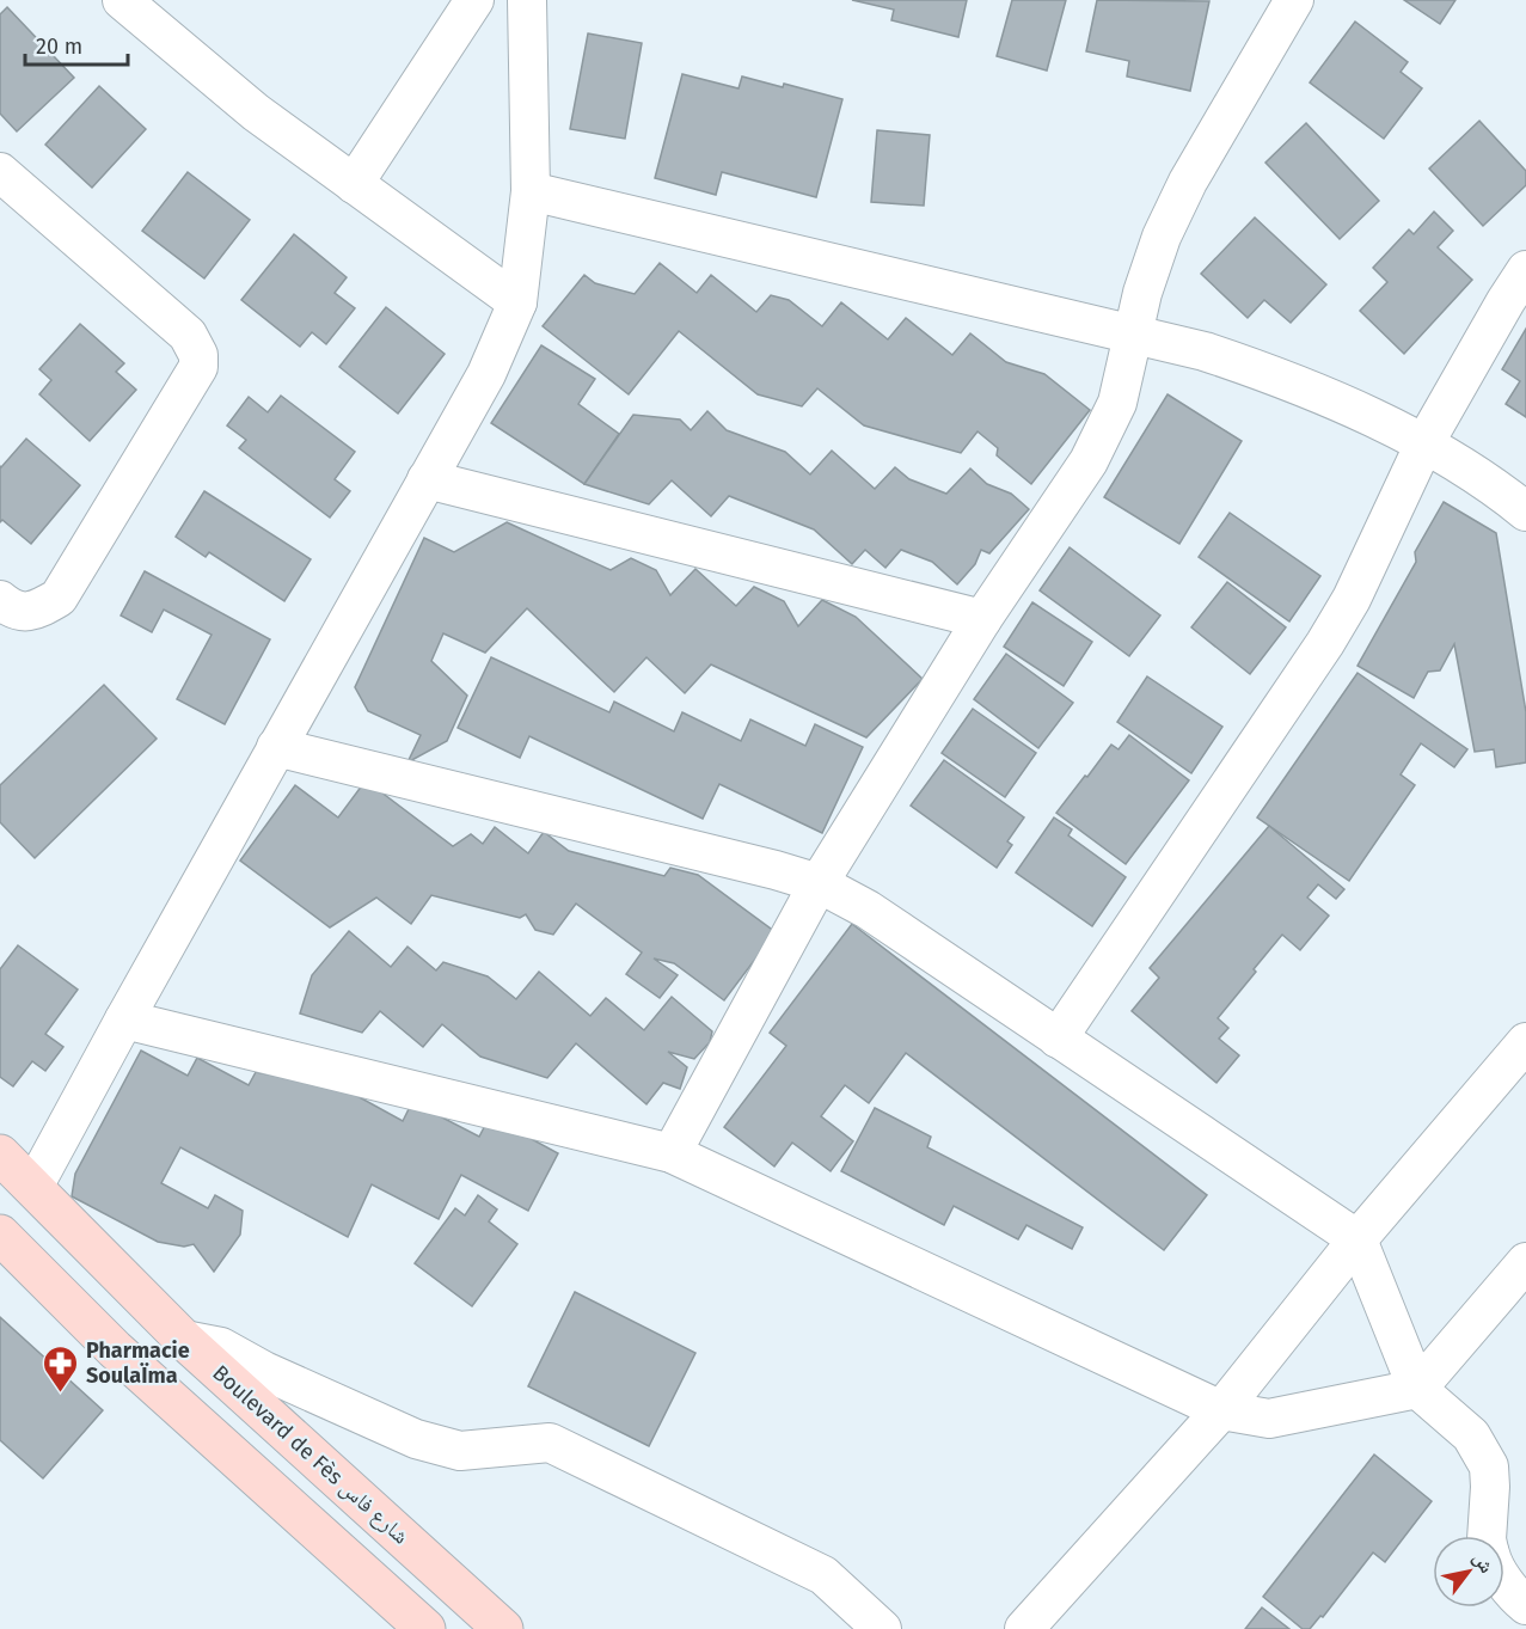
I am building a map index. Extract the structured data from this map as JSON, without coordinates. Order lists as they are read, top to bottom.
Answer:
{
  "streets": {
    "main road": ["Boulevard de Fès شارع فاس"]
  },
  "places": {
    "pharmacy": ["Pharmacie SoulaÏma"]
  },
  "scale_bar": "20 m",
  "north": "top right"
}
